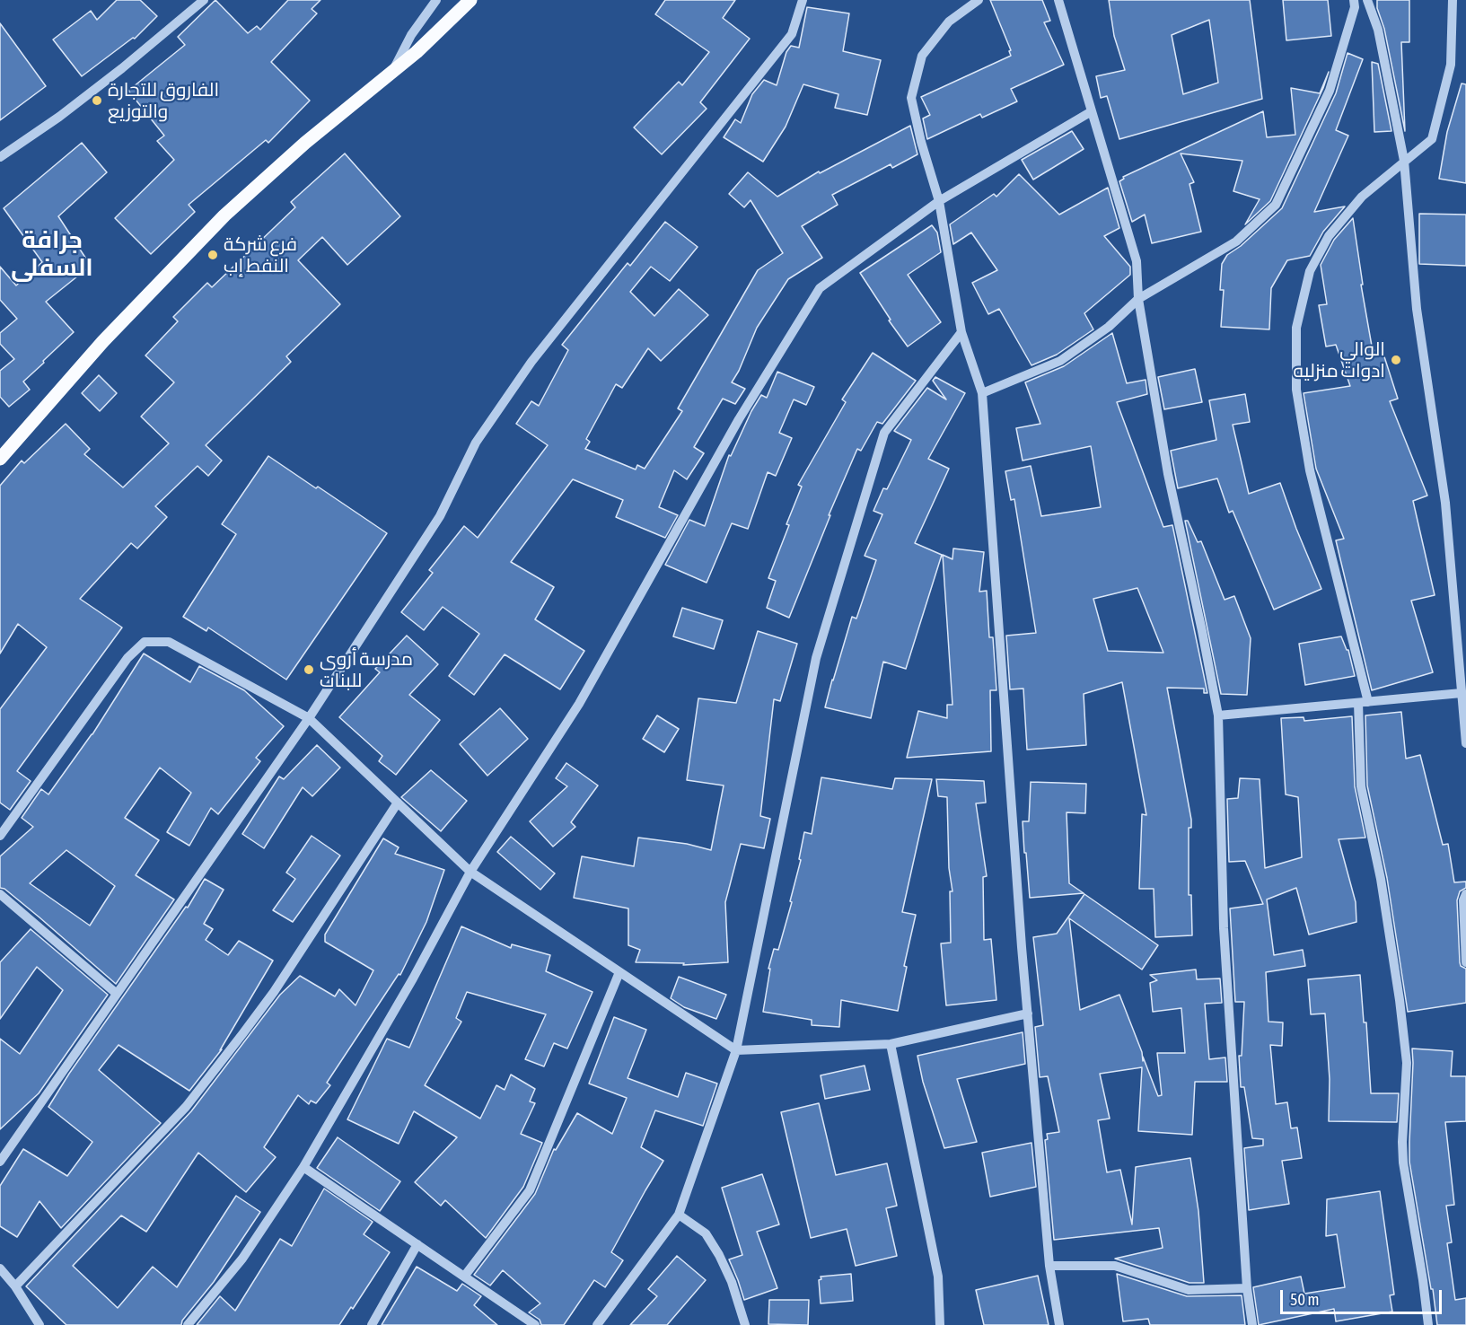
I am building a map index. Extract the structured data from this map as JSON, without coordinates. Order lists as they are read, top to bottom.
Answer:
{
  "districts": ["جرافة السفلى"],
  "places": [
    "الفاروق للتجارة والتوزيع",
    "فرع شركة النفط إب",
    "الوالي ادوات منزليه",
    "مدرسة أروى للبنات"
  ],
  "scale_bar": "50 m"
}
